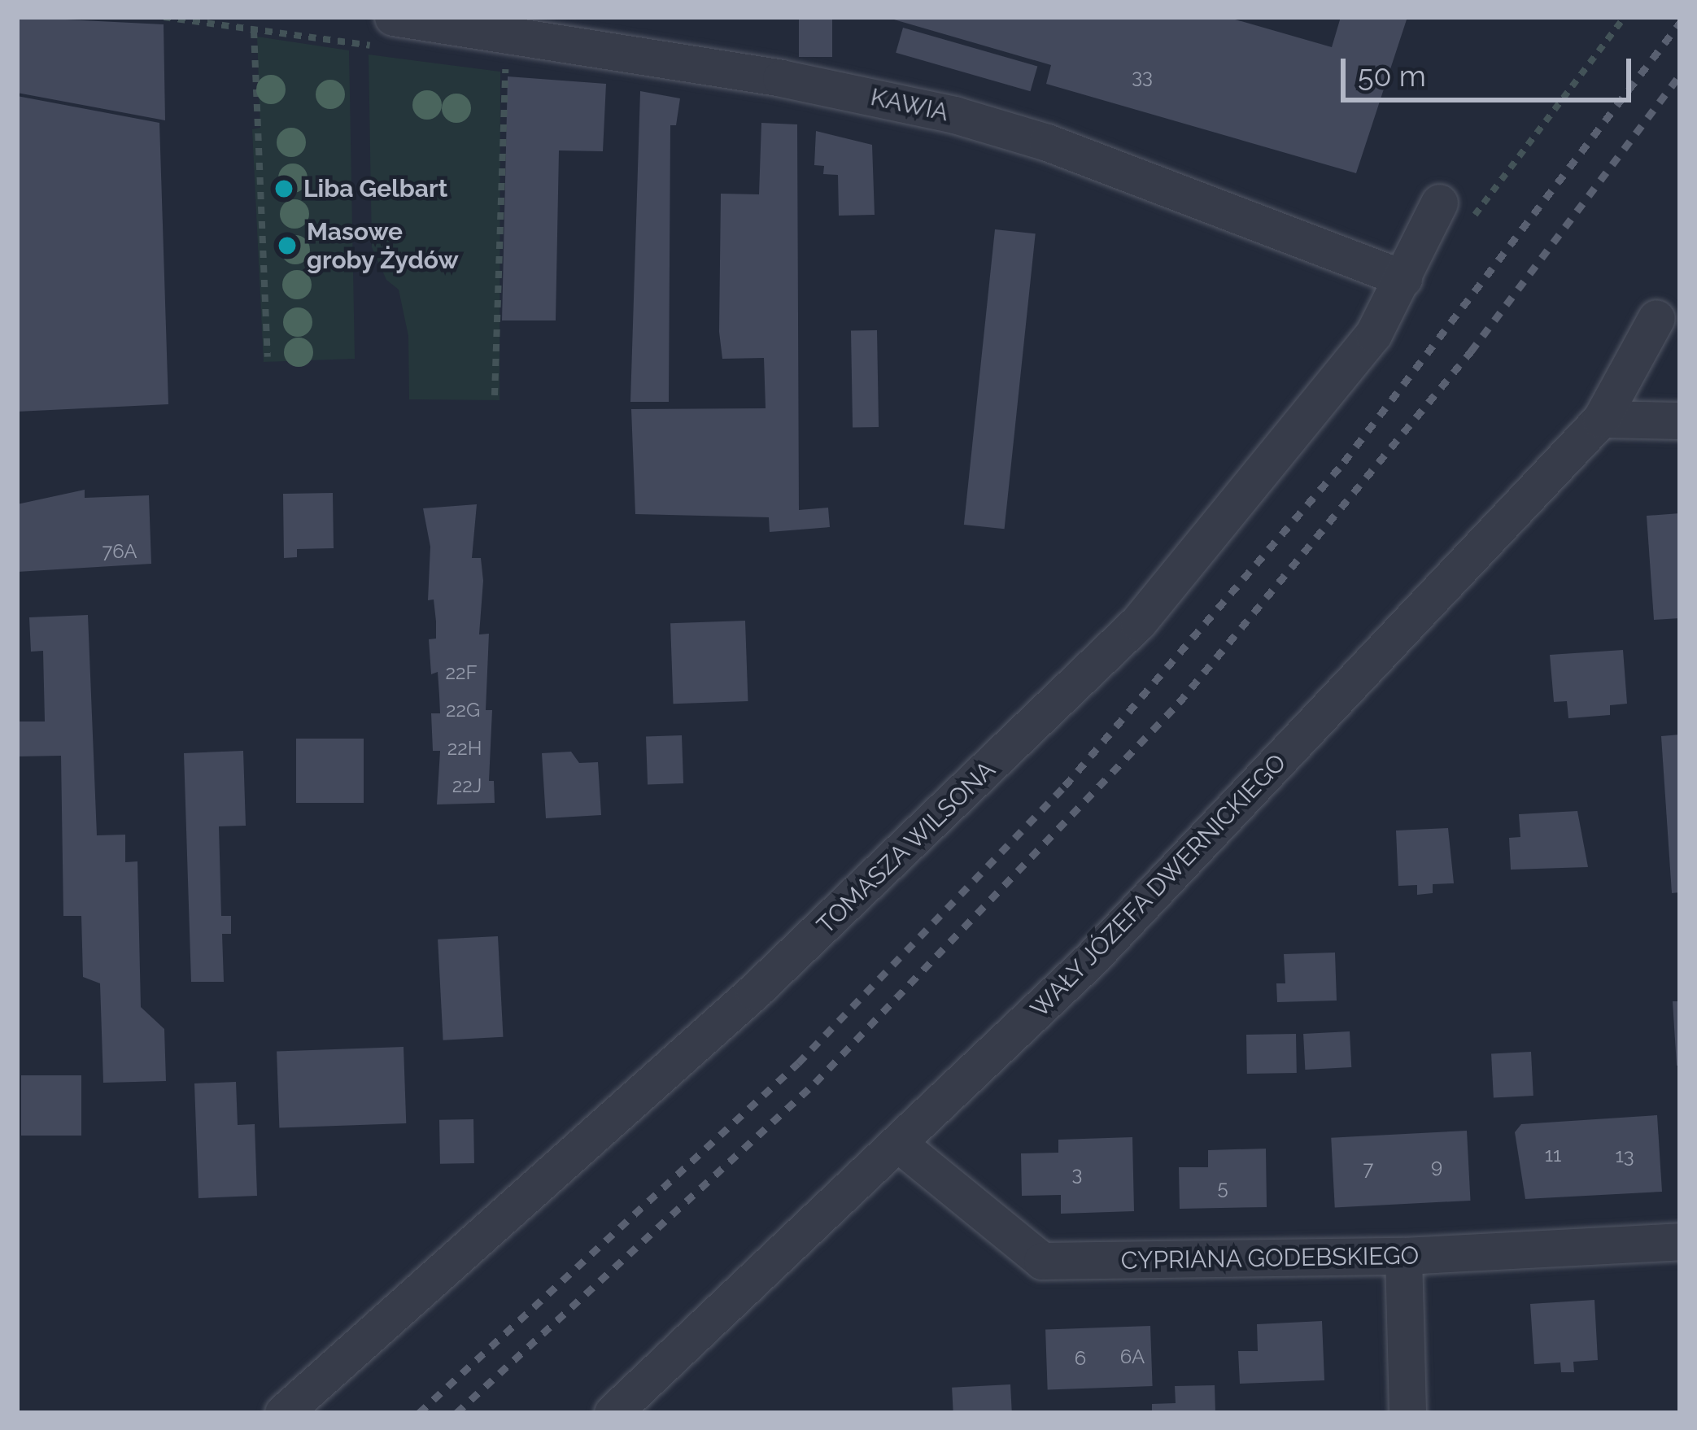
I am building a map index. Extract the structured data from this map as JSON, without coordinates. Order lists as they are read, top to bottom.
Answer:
{
  "streets": {
    "street": [
      "KAWIA",
      "TOMASZA WILSONA",
      "WAŁY JÓZEFA DWERNICKIEGO",
      "CYPRIANA GODEBSKIEGO"
    ]
  },
  "crossings": [
    ["KAWIA", "TOMASZA WILSONA"],
    ["WAŁY JÓZEFA DWERNICKIEGO", "CYPRIANA GODEBSKIEGO"]
  ],
  "places": ["Liba Gelbart", "Masowe groby Żydów"],
  "house_numbers": [
    "33",
    "76A",
    "22F",
    "22G",
    "22H",
    "22J",
    "11",
    "13",
    "9",
    "7",
    "3",
    "5",
    "6A",
    "6"
  ],
  "scale_bar": "50 m"
}
